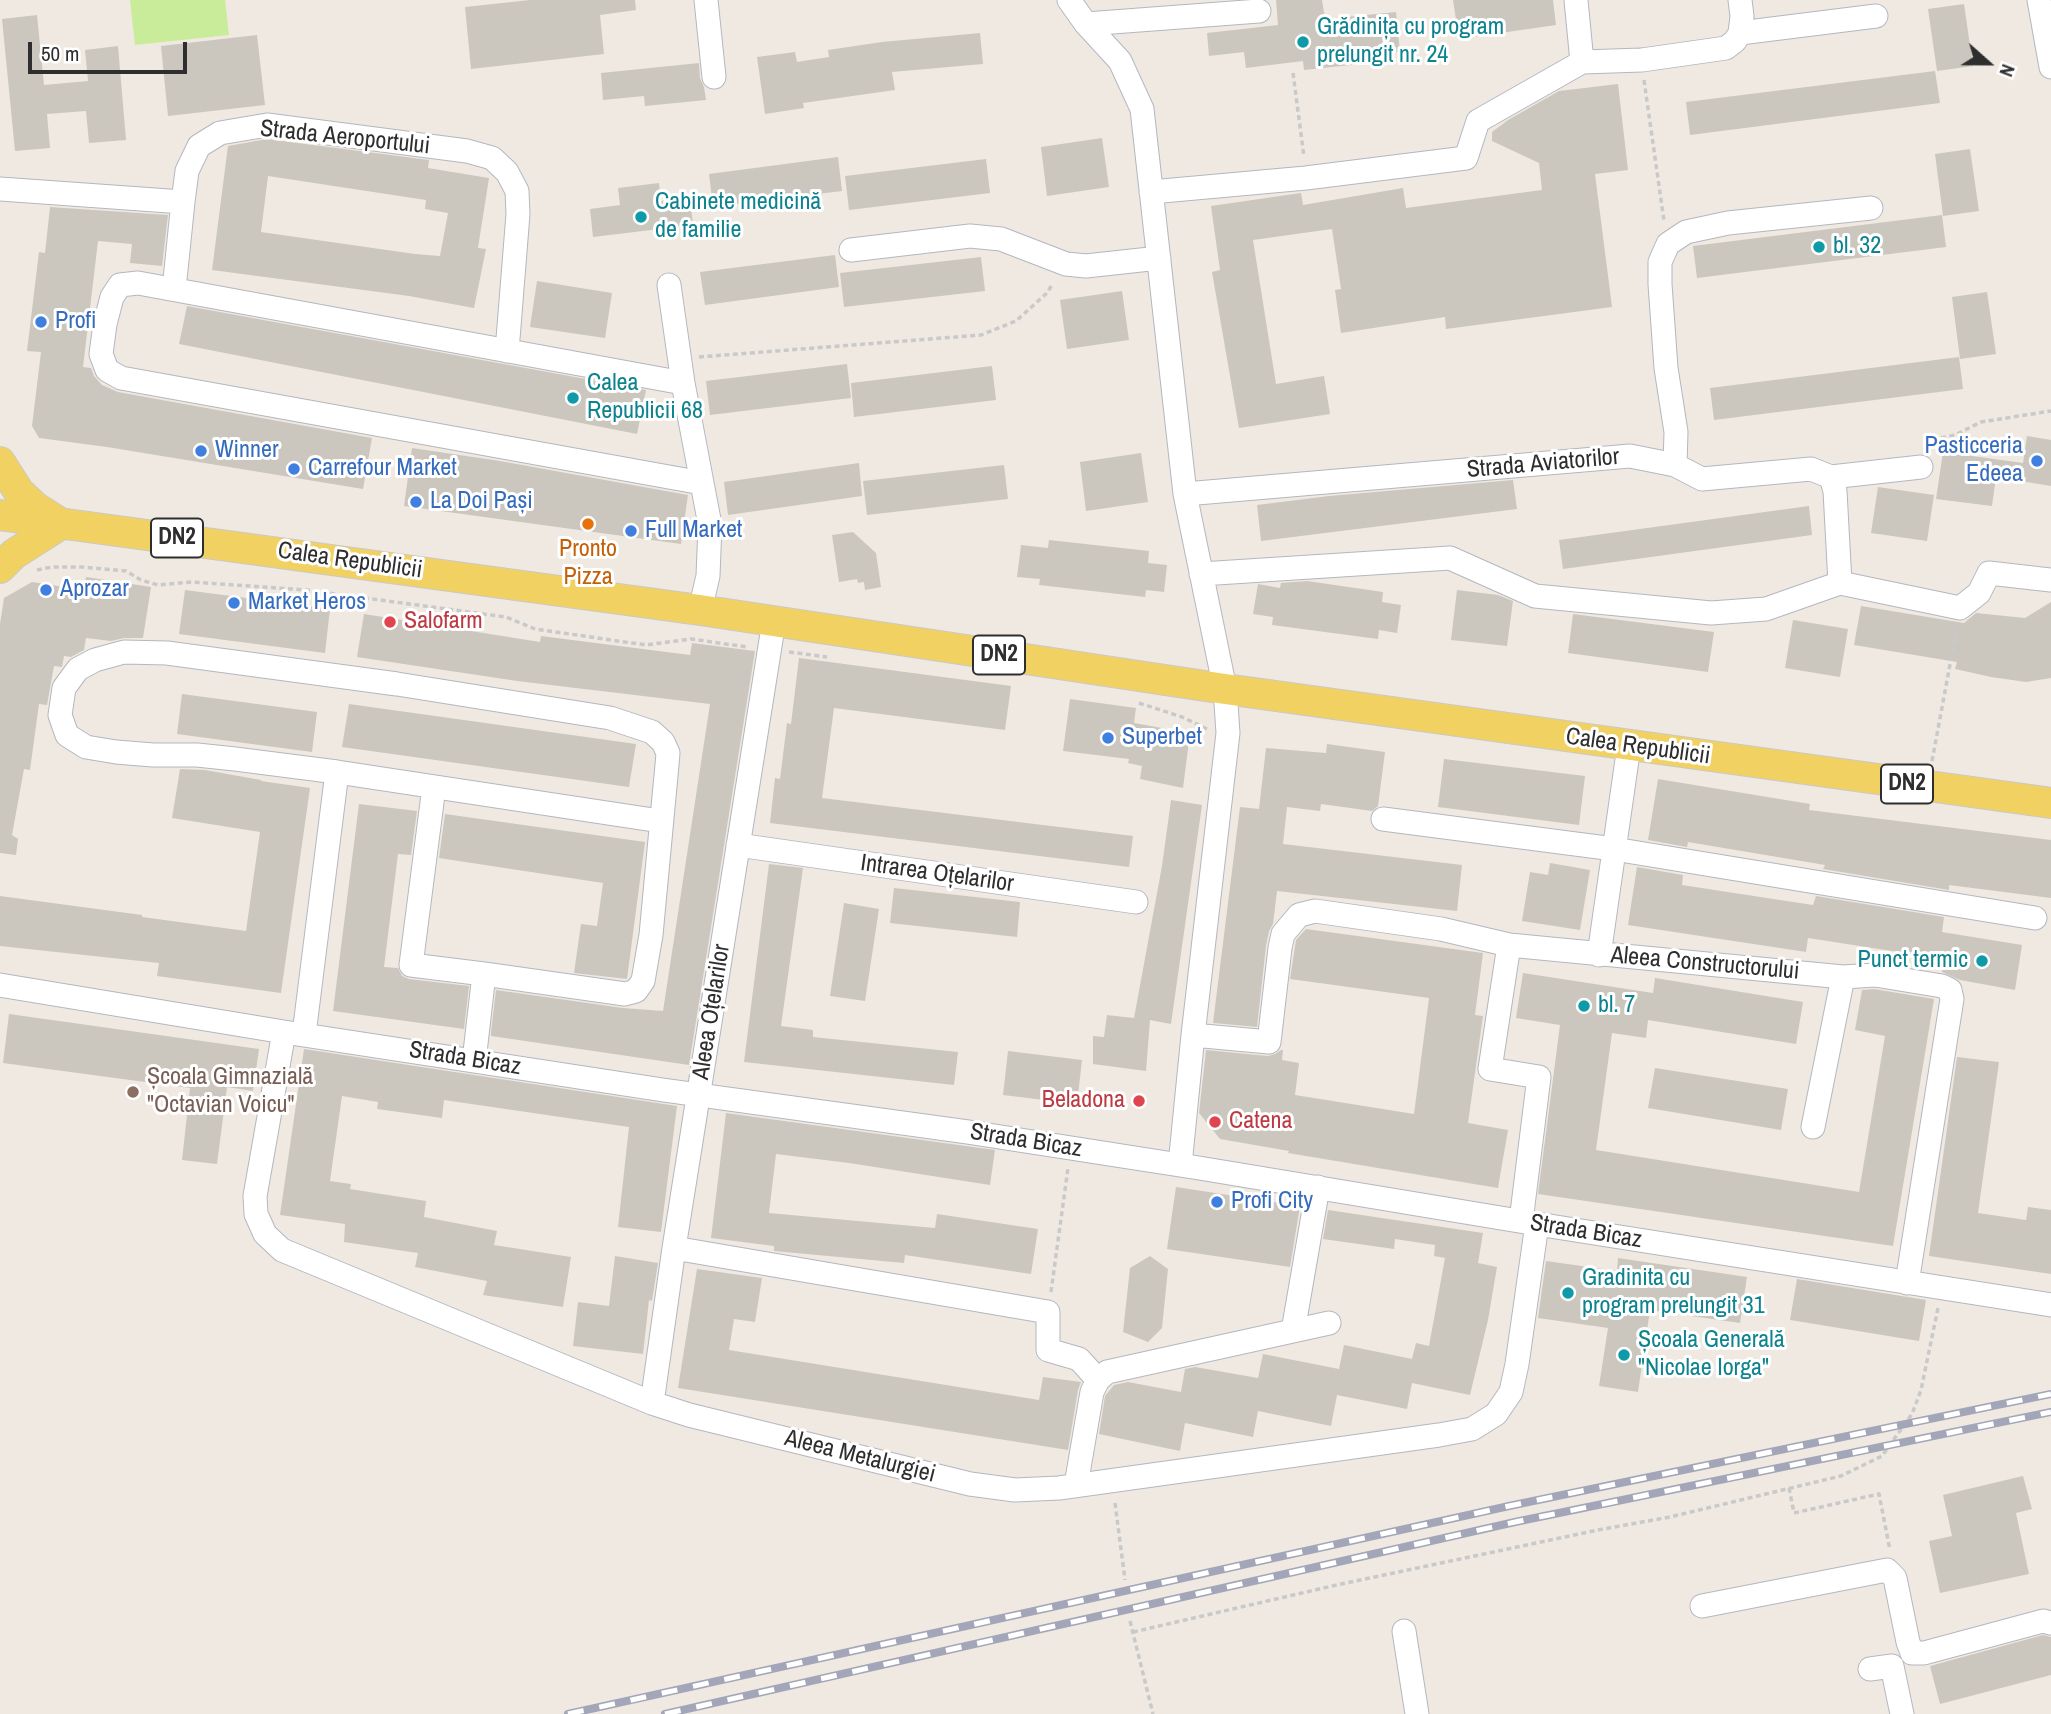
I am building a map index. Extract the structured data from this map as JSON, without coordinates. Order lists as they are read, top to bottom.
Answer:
{
  "streets": {
    "main road": ["DN2", "Calea Republicii"],
    "street": [
      "Strada Aeroportului",
      "Strada Aviatorilor",
      "Intrarea Oțelarilor",
      "Aleea Constructorului",
      "Aleea Oțelarilor",
      "Strada Bicaz",
      "Aleea Metalurgiei"
    ]
  },
  "crossings": [
    ["Calea Republicii", "Aleea Oțelarilor"],
    ["Intrarea Oțelarilor", "Aleea Oțelarilor"],
    ["Aleea Constructorului", "Strada Bicaz"],
    ["Aleea Constructorului", "Aleea Metalurgiei"],
    ["Aleea Oțelarilor", "Strada Bicaz"],
    ["Aleea Oțelarilor", "Aleea Metalurgiei"],
    ["Strada Bicaz", "Aleea Metalurgiei"]
  ],
  "places": [
    "Grădinița cu program prelungit nr. 24",
    "Cabinete medicină de familie",
    "bl. 32",
    "Profi",
    "Calea Republicii 68",
    "Winner",
    "Pasticceria Edeea",
    "Carrefour Market",
    "La Doi Pași",
    "Pronto Pizza",
    "Full Market",
    "Aprozar",
    "Market Heros",
    "Salofarm",
    "Superbet",
    "Punct termic",
    "bl. 7",
    "Școala Gimnazială \"Octavian Voicu\"",
    "Beladona",
    "Catena",
    "Profi City",
    "Gradinita cu program prelungit 31",
    "Școala Generală \"Nicolae Iorga\""
  ],
  "scale_bar": "50 m",
  "north": "right"
}
